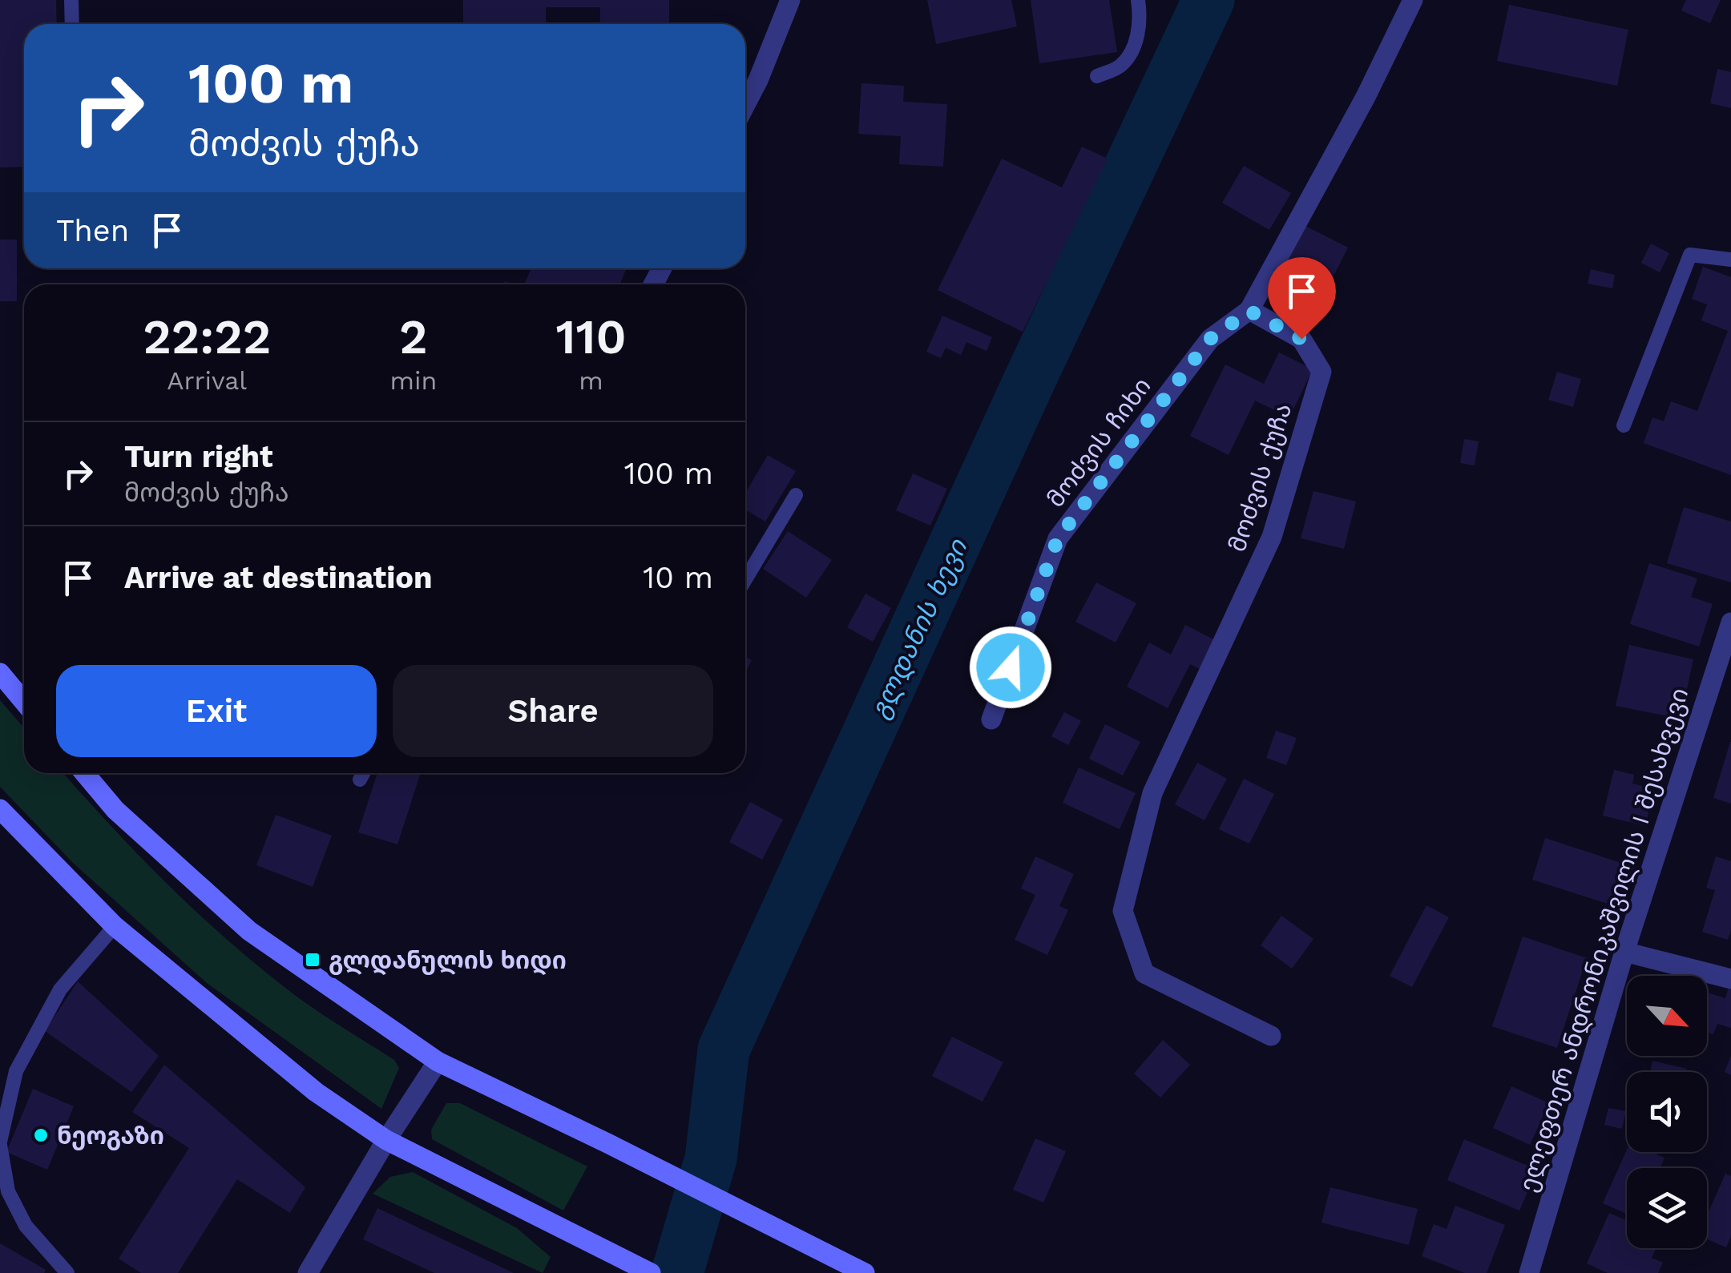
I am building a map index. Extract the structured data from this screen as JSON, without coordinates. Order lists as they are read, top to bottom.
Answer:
{
  "streets": {
    "street": ["მოძვის ჩიხი", "მოძვის ქუჩა", "ელეფთერ ანდრონიკაშვილის I შესახვევი"]
  },
  "crossings": [
    ["მოძვის ჩიხი", "მოძვის ქუჩა"]
  ],
  "water": ["გლდანის ხევი"],
  "places": {
    "transit": ["გლდანულის ხიდი"],
    "other": ["ნეოგაზი"]
  },
  "north": "bottom right",
  "page": {
    "turn": ["100 m", "მოძვის ქუჩა"],
    "then": "Then",
    "eta": [
      "22:22",
      "Arrival",
      "2",
      "min",
      "110",
      "m"
    ],
    "list": [
      {
        "name": "Turn right",
        "note": "მოძვის ქუჩა",
        "value": "100 m"
      },
      {
        "name": "Arrive at destination",
        "value": "10 m"
      }
    ],
    "buttons": ["Exit", "Share"]
  }
}
